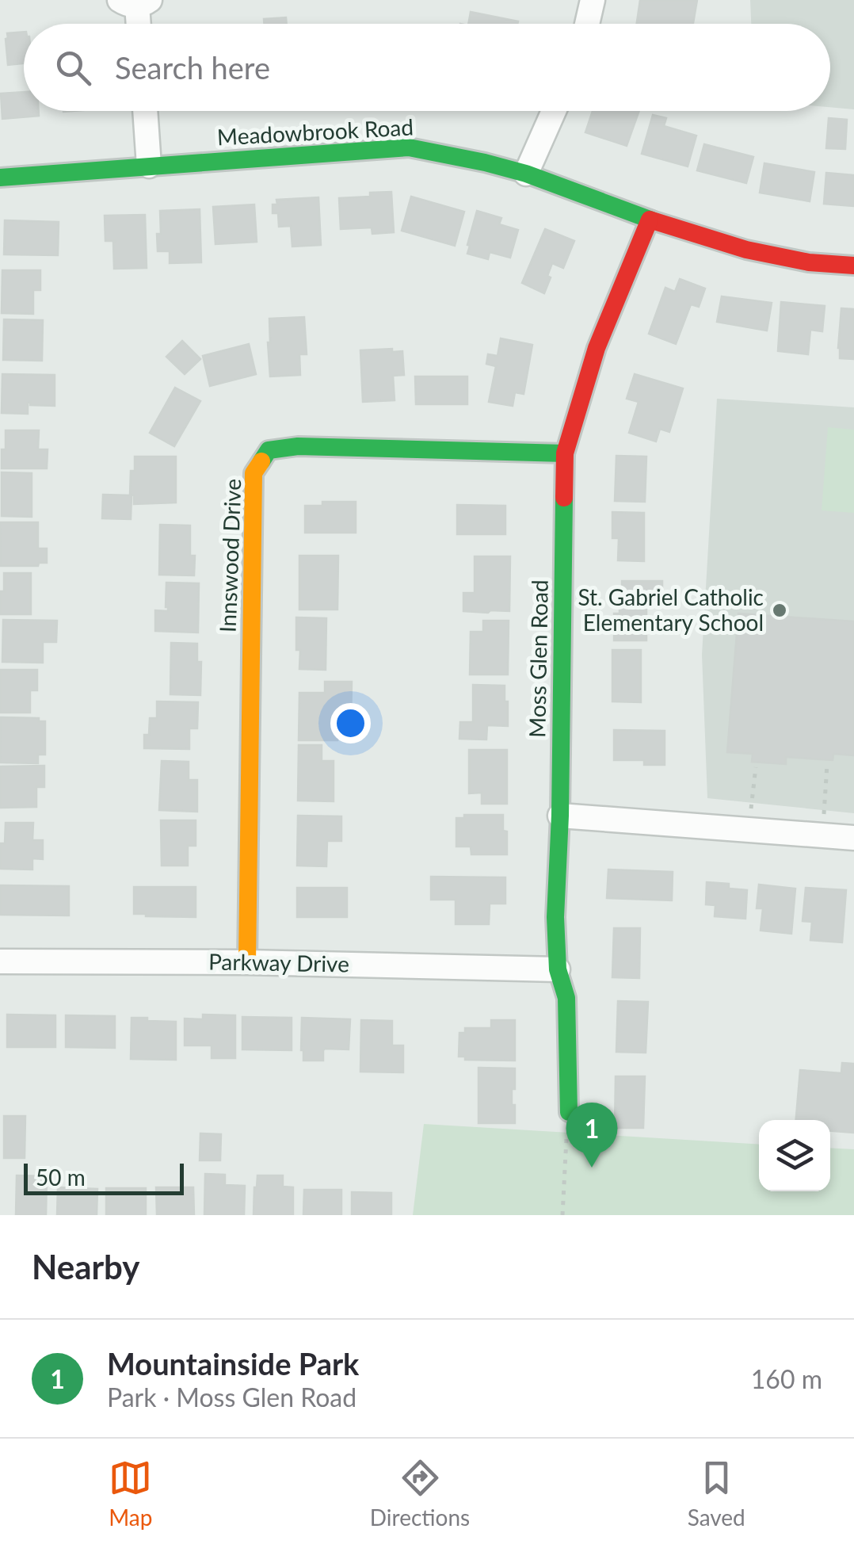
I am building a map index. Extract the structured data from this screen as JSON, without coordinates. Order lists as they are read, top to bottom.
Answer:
{
  "streets": {
    "street": [
      "Meadowbrook Road",
      "Innswood Drive",
      "Moss Glen Road",
      "Parkway Drive"
    ]
  },
  "crossings": [
    ["Meadowbrook Road", "Moss Glen Road"],
    ["Innswood Drive", "Moss Glen Road"],
    ["Innswood Drive", "Parkway Drive"],
    ["Moss Glen Road", "Parkway Drive"]
  ],
  "places": ["St. Gabriel Catholic Elementary School"],
  "scale_bar": "50 m",
  "page": {
    "search": "Search here",
    "pins": "1",
    "scale": "50 m",
    "heading": "Nearby",
    "list": [
      {
        "mark": "1",
        "name": "Mountainside Park",
        "note": "Park · Moss Glen Road",
        "value": "160 m"
      }
    ],
    "nav": ["Map", "Directions", "Saved"]
  }
}
